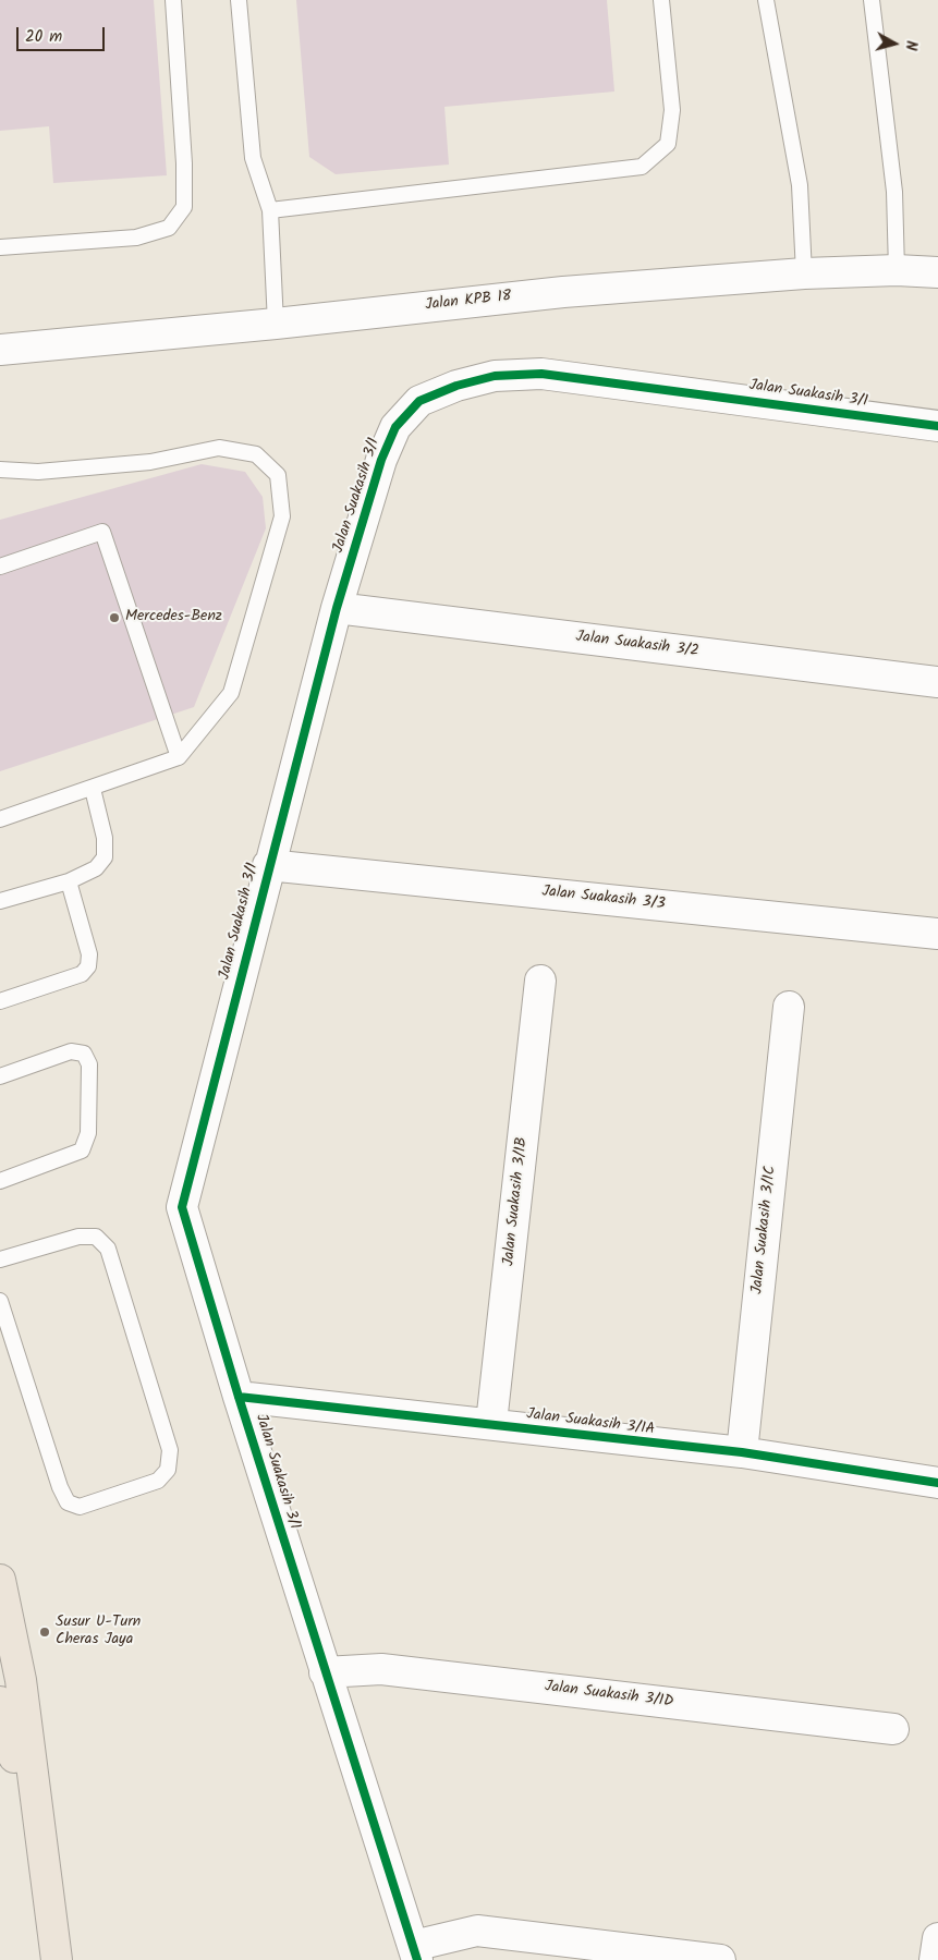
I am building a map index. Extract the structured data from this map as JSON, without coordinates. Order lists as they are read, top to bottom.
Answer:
{
  "streets": {
    "street": [
      "Jalan KPB 18",
      "Jalan Suakasih 3/1",
      "Jalan Suakasih 3/2",
      "Jalan Suakasih 3/3",
      "Jalan Suakasih 3/1B",
      "Jalan Suakasih 3/1C",
      "Jalan Suakasih 3/1A",
      "Jalan Suakasih 3/1D"
    ]
  },
  "crossings": [
    ["Jalan Suakasih 3/1", "Jalan Suakasih 3/2"],
    ["Jalan Suakasih 3/1", "Jalan Suakasih 3/3"],
    ["Jalan Suakasih 3/1", "Jalan Suakasih 3/1A"],
    ["Jalan Suakasih 3/1", "Jalan Suakasih 3/1D"],
    ["Jalan Suakasih 3/1B", "Jalan Suakasih 3/1A"],
    ["Jalan Suakasih 3/1C", "Jalan Suakasih 3/1A"]
  ],
  "places": ["Mercedes-Benz", "Susur U-Turn Cheras Jaya"],
  "scale_bar": "20 m",
  "north": "right"
}
